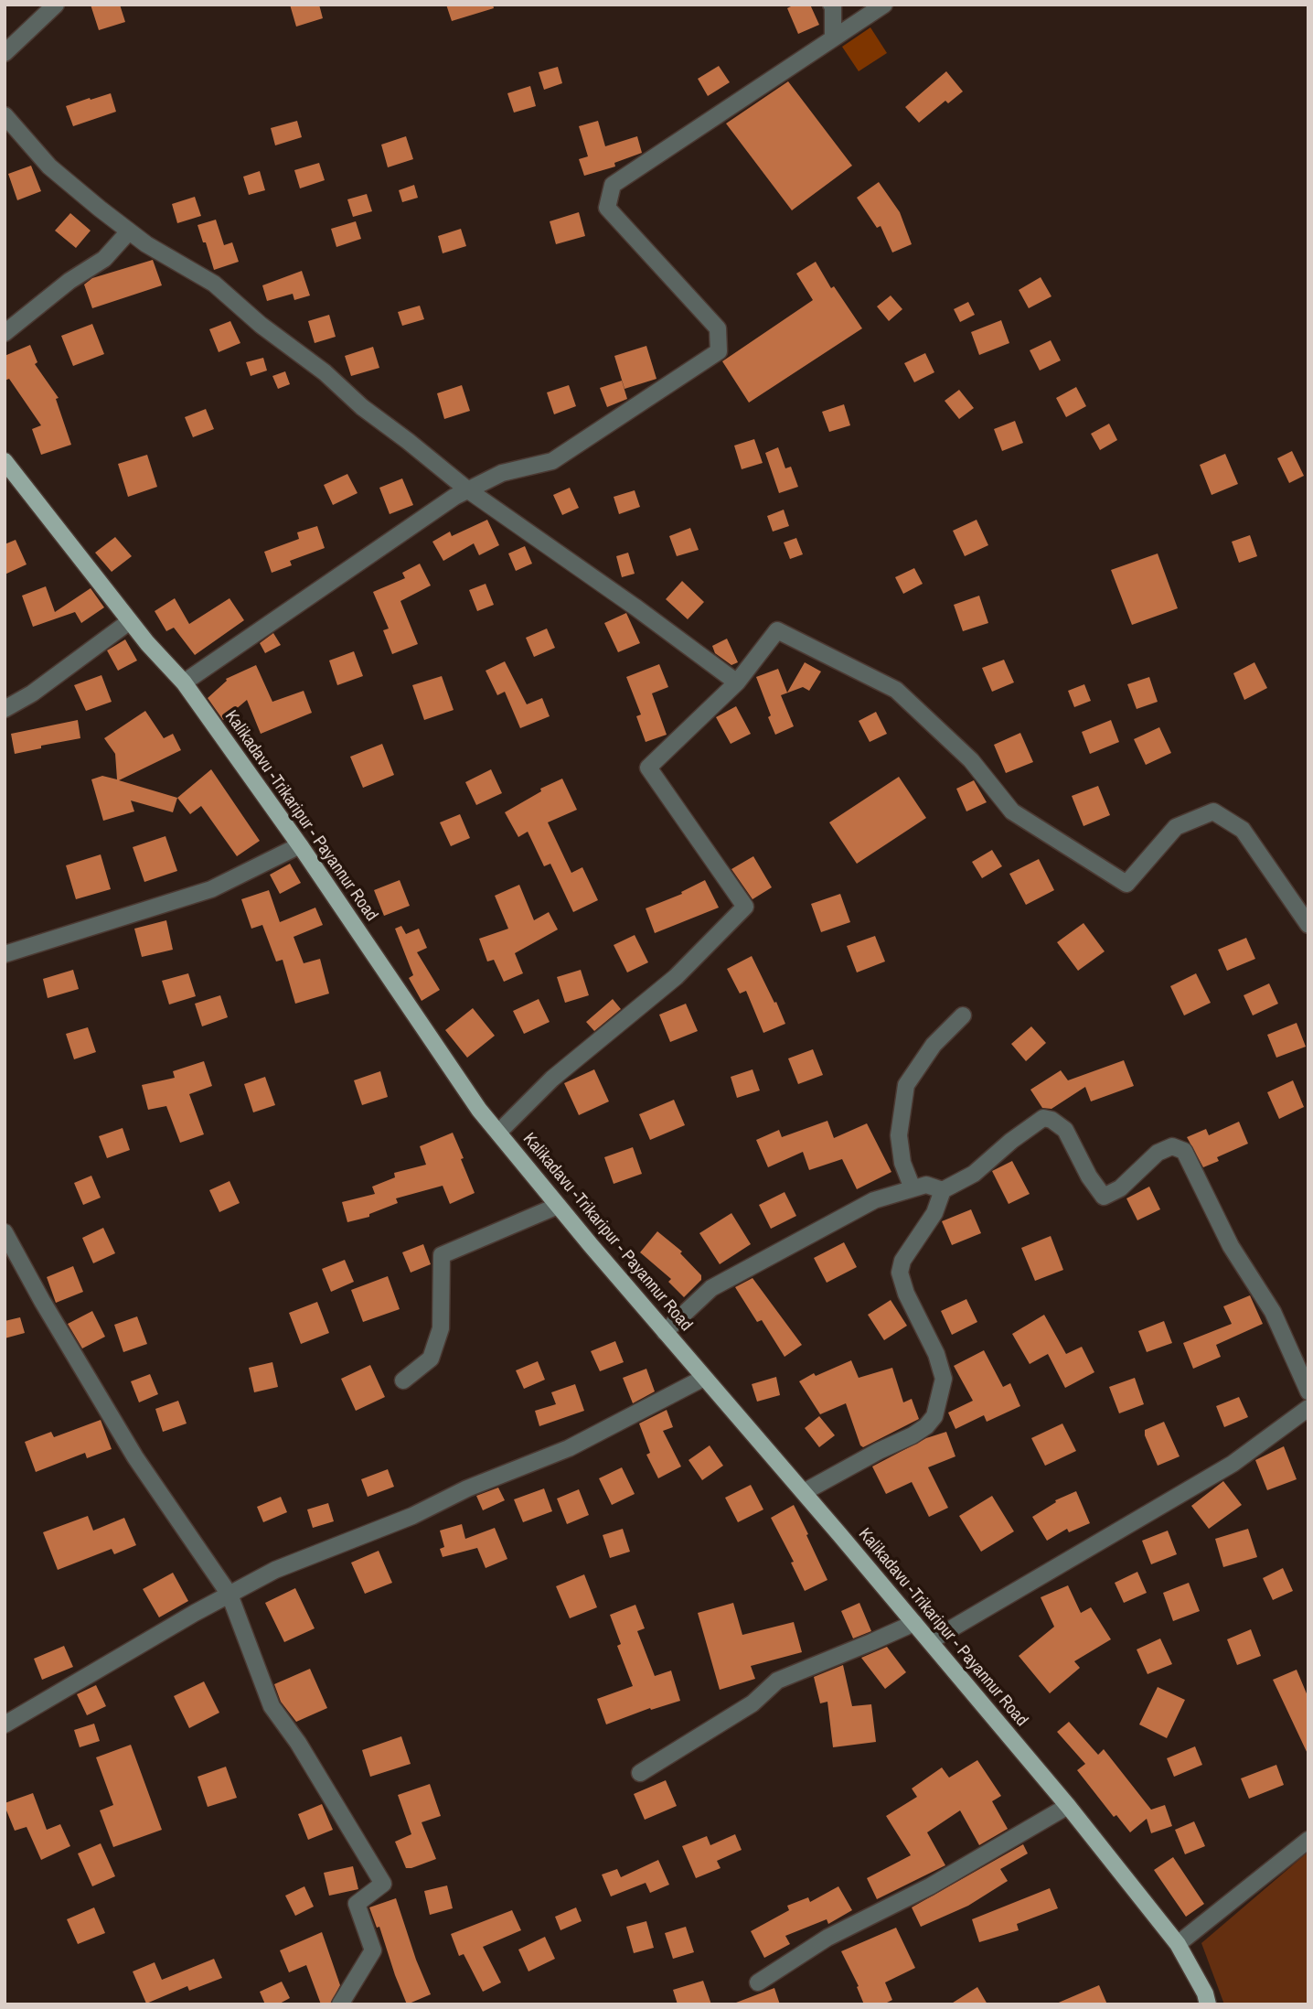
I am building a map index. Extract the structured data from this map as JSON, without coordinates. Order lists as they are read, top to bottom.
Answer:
{
  "streets": {
    "main road": ["Kalikadavu -Trikaripur - Payannur Road"]
  }
}
